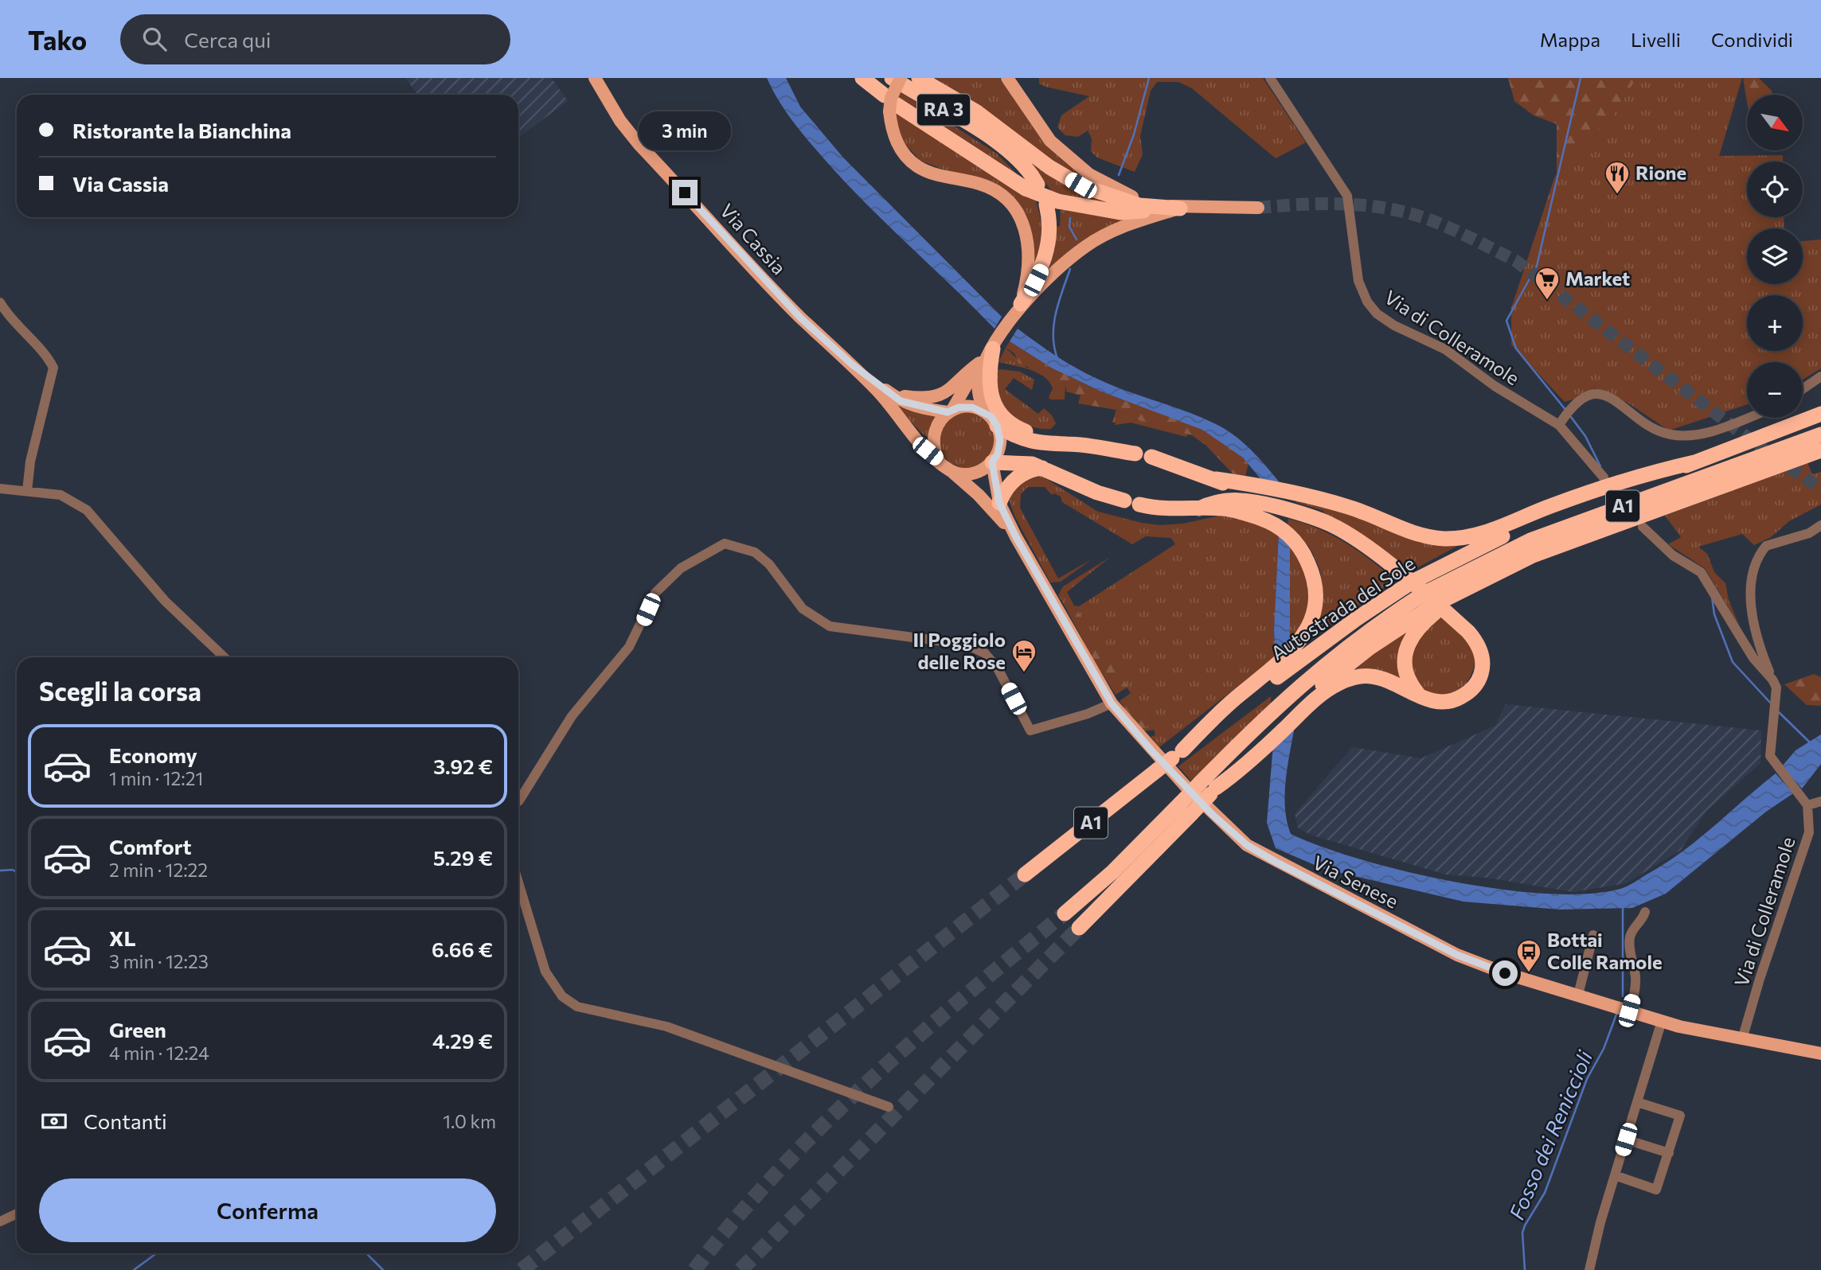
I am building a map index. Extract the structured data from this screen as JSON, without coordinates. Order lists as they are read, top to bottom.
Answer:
{
  "streets": {
    "highway": ["RA 3", "A1", "Autostrada del Sole"],
    "main road": ["Via Cassia", "Via Senese"],
    "street": ["Via di Colleramole"]
  },
  "crossings": [
    ["Via Cassia", "Via Senese"],
    ["Via di Colleramole", "Via Senese"]
  ],
  "water": ["Fosso dei Reniccioli"],
  "places": {
    "restaurant": ["Rione"],
    "supermarket": ["Market"],
    "hotel": ["Il Poggiolo delle Rose"],
    "bus stop": ["Bottai Colle Ramole"]
  },
  "north": "bottom right",
  "page": {
    "header": "Tako",
    "search": "Cerca qui",
    "nav": ["Mappa", "Livelli", "Condividi"],
    "map_buttons": ["+", "−"],
    "banner": ["Ristorante la Bianchina", "Via Cassia"],
    "bubble": "3 min",
    "heading": "Scegli la corsa",
    "list": [
      {
        "name": "Economy",
        "note": "1 min · 12:21",
        "value": "3.92 €"
      },
      {
        "name": "Comfort",
        "note": "2 min · 12:22",
        "value": "5.29 €"
      },
      {
        "name": "XL",
        "note": "3 min · 12:23",
        "value": "6.66 €"
      },
      {
        "name": "Green",
        "note": "4 min · 12:24",
        "value": "4.29 €"
      }
    ],
    "pay": ["Contanti", "1.0 km"],
    "buttons": "Conferma"
  }
}
